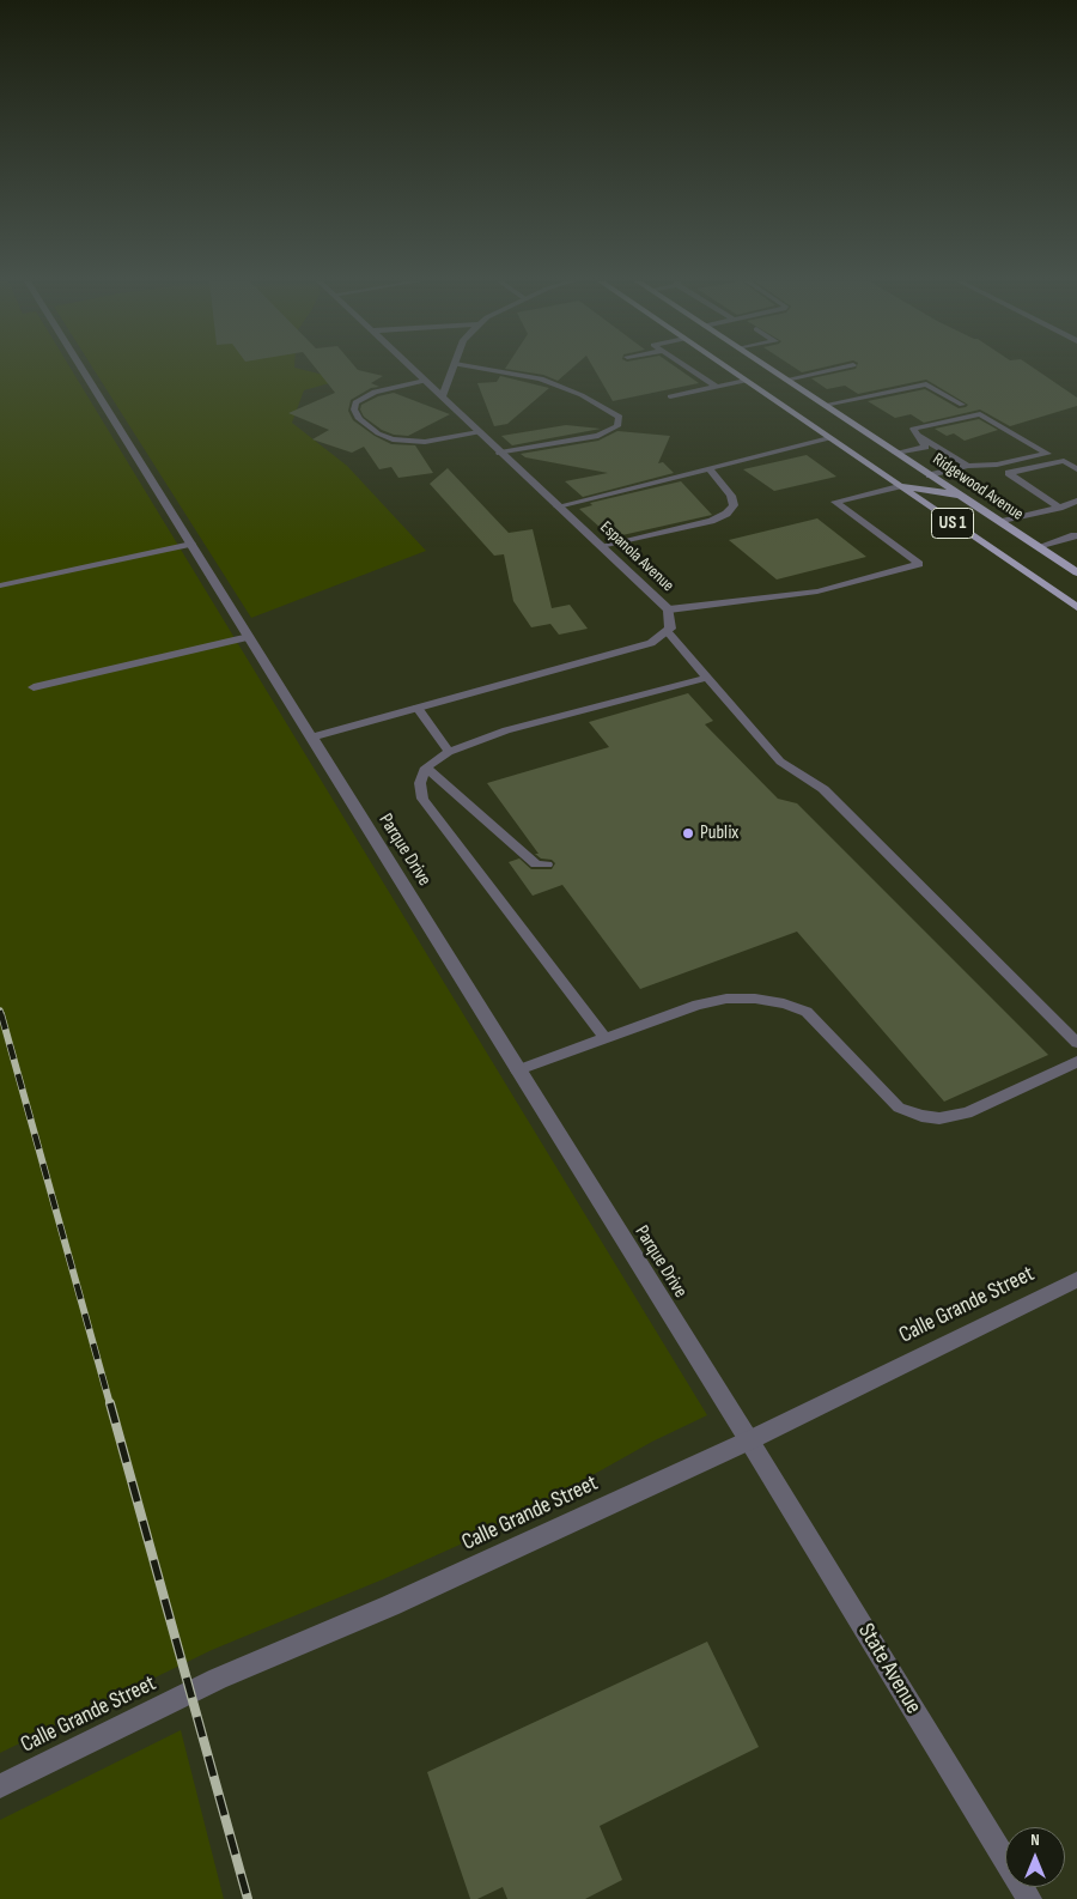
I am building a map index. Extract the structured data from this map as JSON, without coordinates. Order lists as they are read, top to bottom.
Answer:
{
  "streets": {
    "main road": ["Ridgewood Avenue", "US 1"],
    "street": [
      "Espanola Avenue",
      "Parque Drive",
      "Calle Grande Street",
      "State Avenue"
    ]
  },
  "crossings": [
    ["Ridgewood Avenue", "US 1"],
    ["Parque Drive", "Calle Grande Street"],
    ["Parque Drive", "State Avenue"],
    ["Calle Grande Street", "State Avenue"]
  ],
  "places": ["Publix"],
  "north": "top"
}
